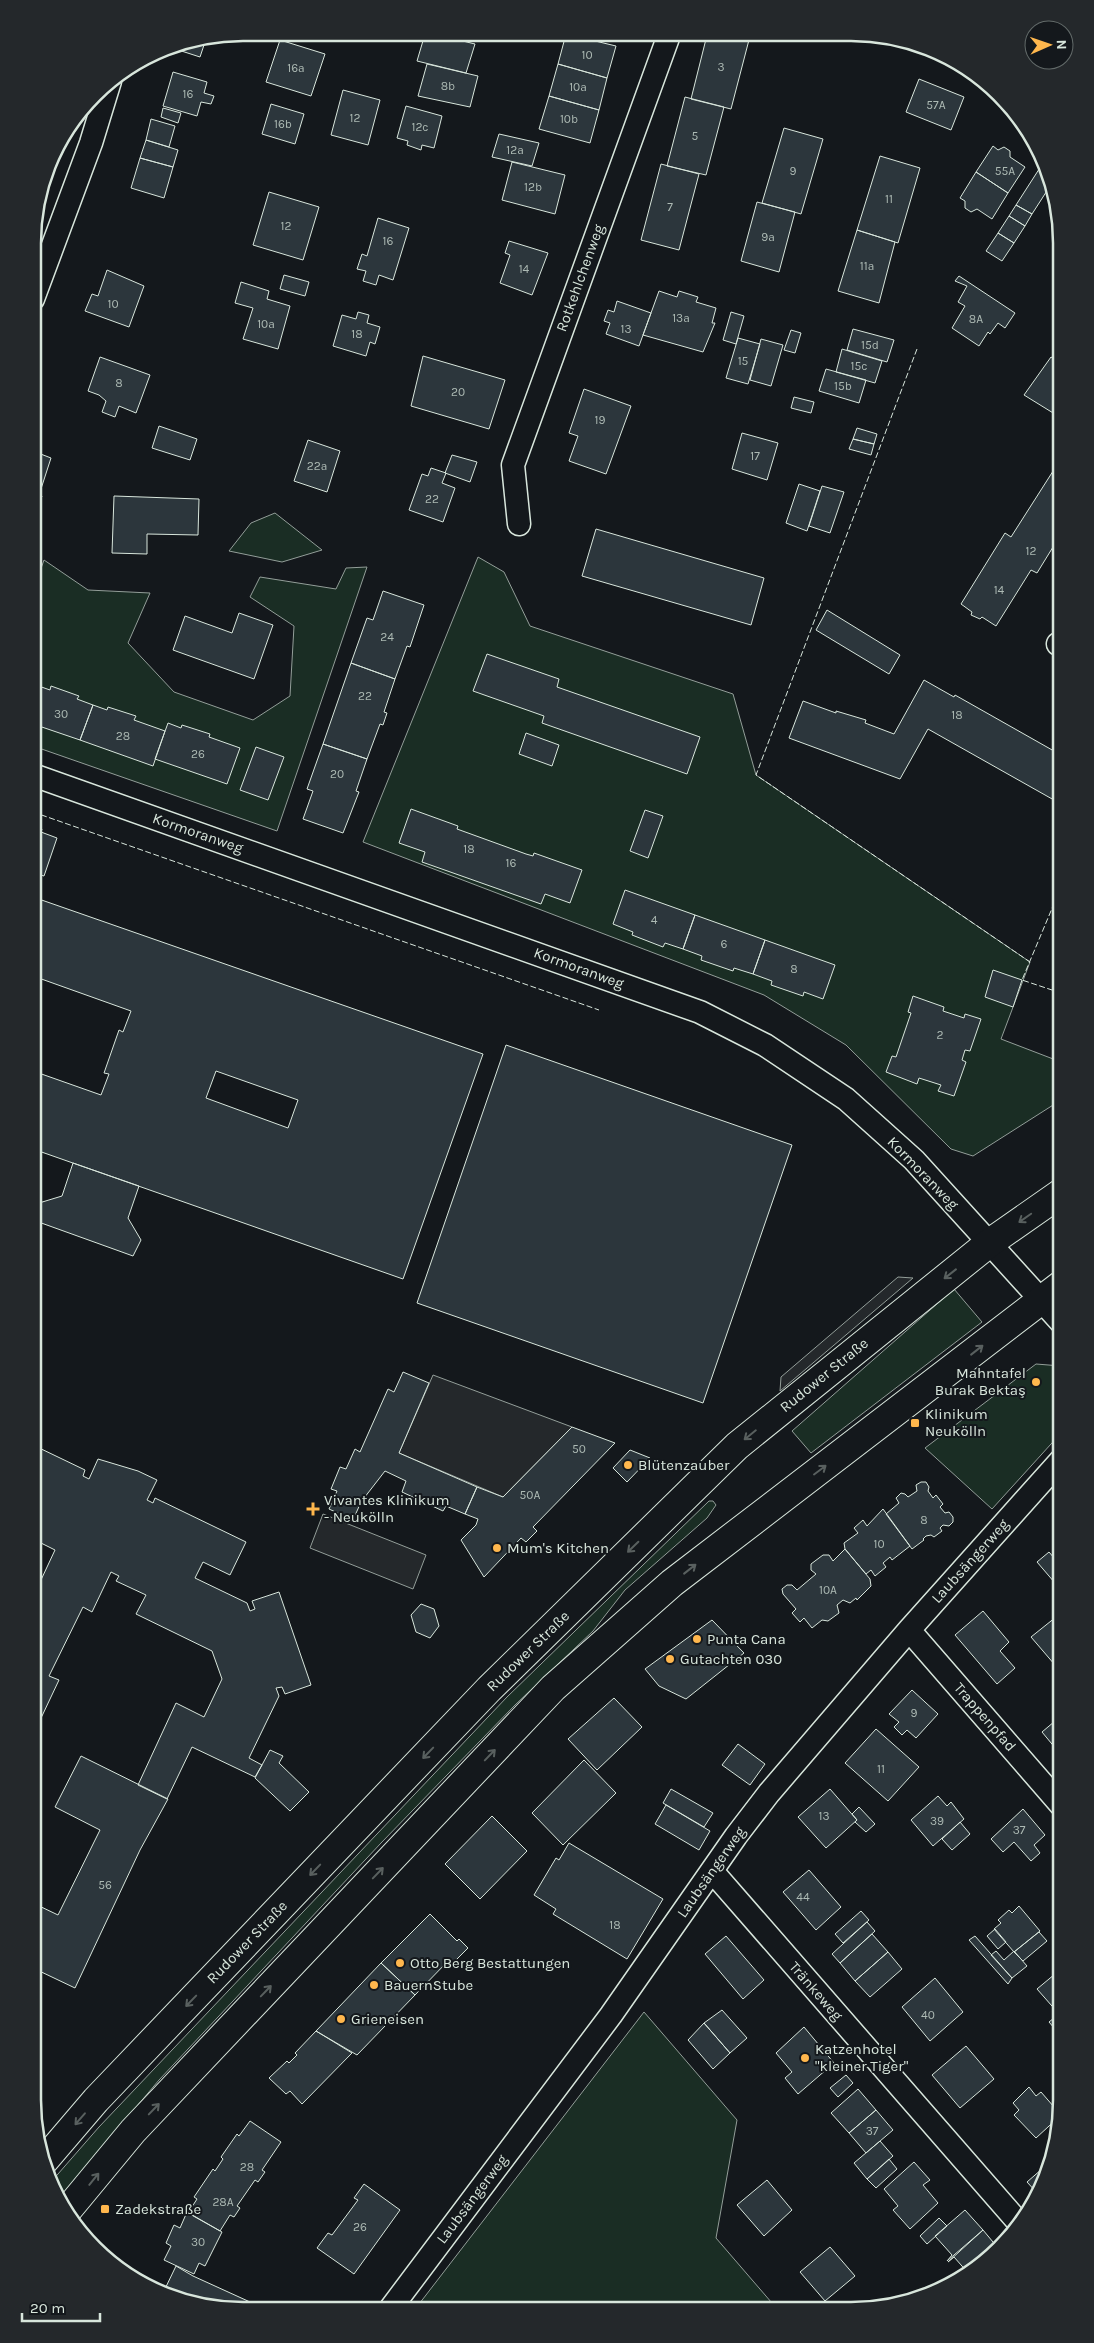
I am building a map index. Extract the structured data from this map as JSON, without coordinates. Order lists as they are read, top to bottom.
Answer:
{
  "streets": {
    "main road": ["Rudower Straße"],
    "street": [
      "Rotkehlchenweg",
      "Kormoranweg",
      "Laubsängerweg",
      "Trappenpfad",
      "Tränkeweg"
    ]
  },
  "crossings": [
    ["Kormoranweg", "Rudower Straße"],
    ["Laubsängerweg", "Trappenpfad"],
    ["Laubsängerweg", "Tränkeweg"]
  ],
  "places": {
    "other": [
      "Mahntafel Burak Bektaş",
      "Blütenzauber",
      "Mum's Kitchen",
      "Punta Cana",
      "Gutachten 030",
      "Otto Berg Bestattungen",
      "BauernStube",
      "Grieneisen",
      "Katzenhotel \"kleiner Tiger\""
    ],
    "transit": ["Klinikum Neukölln", "Zadekstraße"],
    "health": ["Vivantes Klinikum - Neukölln"]
  },
  "house_numbers": [
    "10",
    "3",
    "16a",
    "8b",
    "10a",
    "16",
    "57A",
    "12",
    "10b",
    "16b",
    "12c",
    "5",
    "12a",
    "9",
    "55A",
    "12b",
    "11",
    "7",
    "12",
    "9a",
    "16",
    "11a",
    "14",
    "10",
    "13a",
    "8A",
    "10a",
    "13",
    "18",
    "15d",
    "15",
    "15c",
    "8",
    "15b",
    "20",
    "19",
    "17",
    "22a",
    "22",
    "12",
    "14",
    "24",
    "22",
    "30",
    "18",
    "28",
    "26",
    "20",
    "18",
    "16",
    "4",
    "6",
    "8",
    "2",
    "50",
    "50A",
    "8",
    "10",
    "10A",
    "9",
    "11",
    "13",
    "39",
    "37",
    "56",
    "44",
    "18",
    "40",
    "37",
    "28",
    "28A",
    "26",
    "30"
  ],
  "scale_bar": "20 m",
  "north": "right"
}
